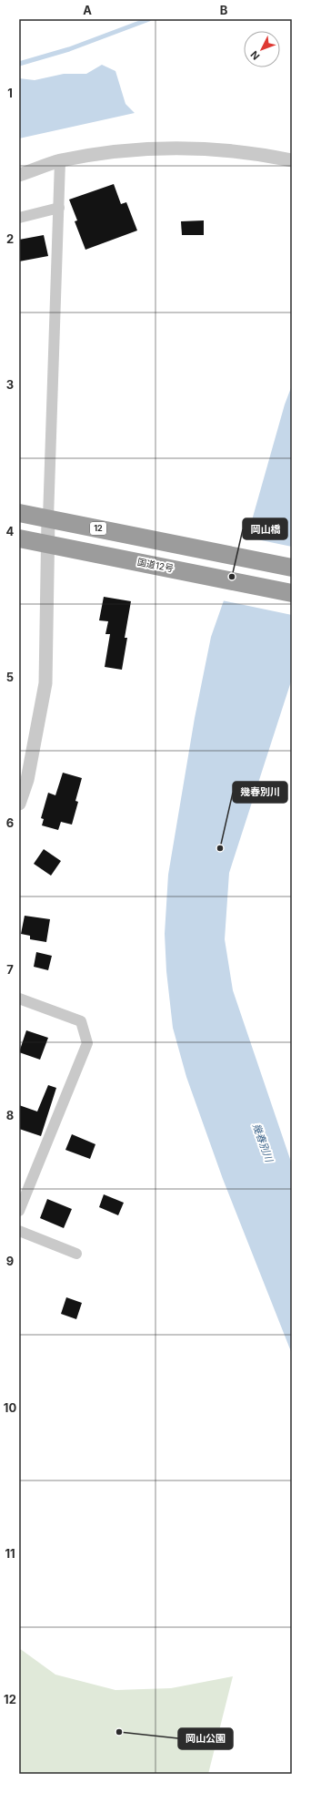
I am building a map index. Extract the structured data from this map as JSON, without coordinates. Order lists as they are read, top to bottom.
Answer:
{
  "streets": {
    "highway": ["12", "国道12号"]
  },
  "water": ["幾春別川"],
  "places": ["岡山橋", "幾春別川", "岡山公園"],
  "north": "bottom left",
  "grid": {
    "columns": ["A", "B"],
    "rows": [
      "1",
      "2",
      "3",
      "4",
      "5",
      "6",
      "7",
      "8",
      "9",
      "10",
      "11",
      "12"
    ]
  }
}
